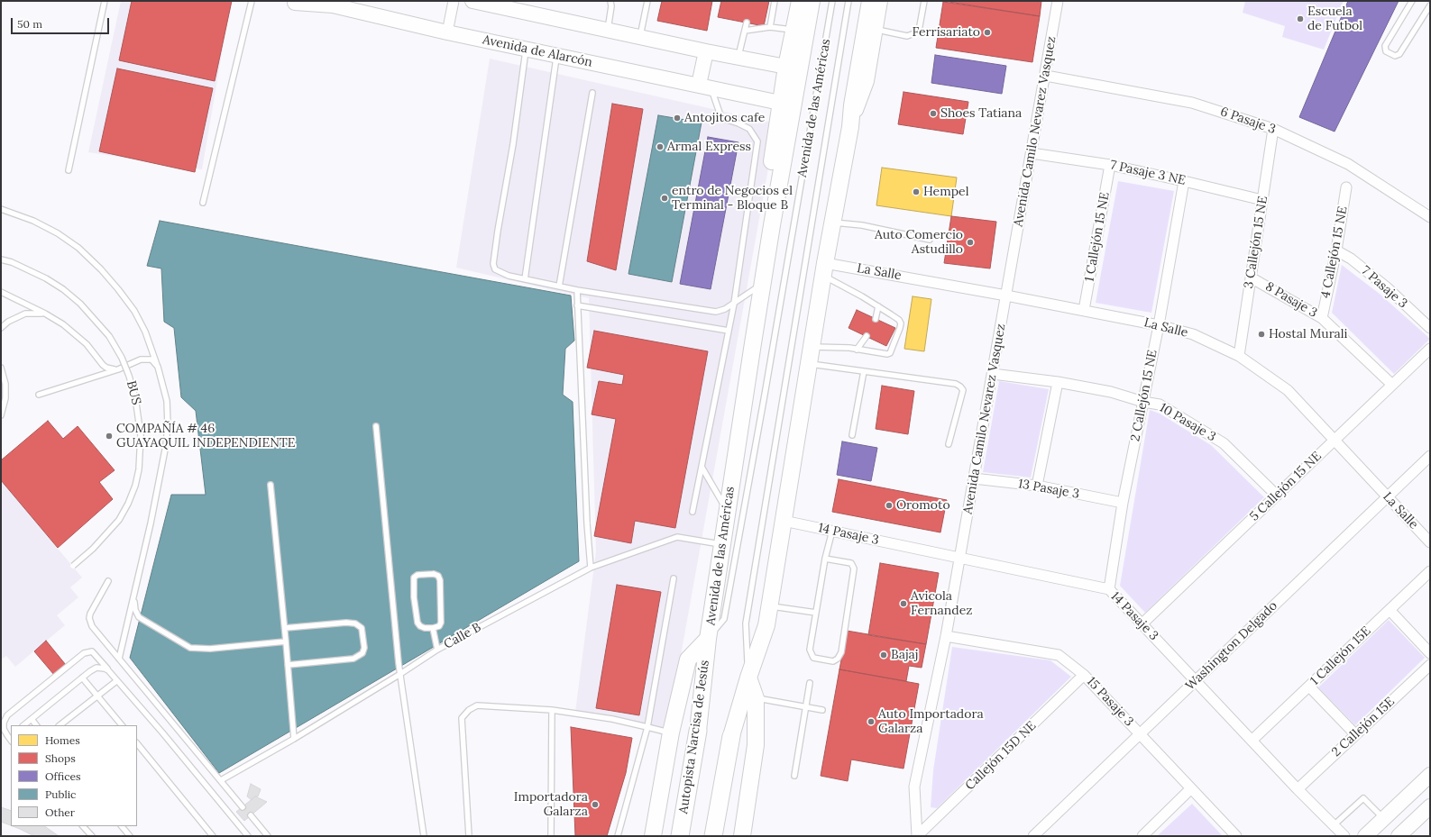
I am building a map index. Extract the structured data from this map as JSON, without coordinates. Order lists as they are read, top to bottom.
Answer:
{
  "streets": {
    "highway": ["Autopista Narcisa de Jesús"],
    "main road": ["Avenida de Alarcón", "Avenida de las Américas"],
    "street": [
      "6 Pasaje 3",
      "Avenida Camilo Nevarez Vasquez",
      "7 Pasaje 3 NE",
      "1 Callejón 15 NE",
      "3 Callejón 15 NE",
      "4 Callejón 15 NE",
      "La Salle",
      "7 Pasaje 3",
      "8 Pasaje 3",
      "2 Callejón 15 NE",
      "10 Pasaje 3",
      "5 Callejón 15 NE",
      "13 Pasaje 3",
      "14 Pasaje 3",
      "Washington Delgado",
      "1 Callejón 15E",
      "15 Pasaje 3",
      "2 Callejón 15E",
      "Callejón 15D NE"
    ],
    "lane": ["BUS", "Calle B"]
  },
  "crossings": [
    ["Avenida de Alarcón", "Avenida de las Américas"],
    ["Avenida de las Américas", "Calle B"],
    ["Avenida de las Américas", "Autopista Narcisa de Jesús"],
    ["6 Pasaje 3", "Avenida Camilo Nevarez Vasquez"],
    ["6 Pasaje 3", "3 Callejón 15 NE"],
    ["Avenida Camilo Nevarez Vasquez", "7 Pasaje 3 NE"],
    ["Avenida Camilo Nevarez Vasquez", "La Salle"],
    ["Avenida Camilo Nevarez Vasquez", "10 Pasaje 3"],
    ["Avenida Camilo Nevarez Vasquez", "13 Pasaje 3"],
    ["Avenida Camilo Nevarez Vasquez", "14 Pasaje 3"],
    ["Avenida Camilo Nevarez Vasquez", "15 Pasaje 3"],
    ["Avenida Camilo Nevarez Vasquez", "Callejón 15D NE"],
    ["7 Pasaje 3 NE", "1 Callejón 15 NE"],
    ["7 Pasaje 3 NE", "3 Callejón 15 NE"],
    ["7 Pasaje 3 NE", "2 Callejón 15 NE"],
    ["1 Callejón 15 NE", "La Salle"],
    ["3 Callejón 15 NE", "La Salle"],
    ["3 Callejón 15 NE", "8 Pasaje 3"],
    ["4 Callejón 15 NE", "7 Pasaje 3"],
    ["4 Callejón 15 NE", "8 Pasaje 3"],
    ["La Salle", "2 Callejón 15 NE"],
    ["La Salle", "5 Callejón 15 NE"],
    ["La Salle", "Washington Delgado"],
    ["8 Pasaje 3", "5 Callejón 15 NE"],
    ["2 Callejón 15 NE", "10 Pasaje 3"],
    ["2 Callejón 15 NE", "13 Pasaje 3"],
    ["2 Callejón 15 NE", "14 Pasaje 3"],
    ["10 Pasaje 3", "5 Callejón 15 NE"],
    ["5 Callejón 15 NE", "14 Pasaje 3"],
    ["14 Pasaje 3", "Washington Delgado"],
    ["14 Pasaje 3", "1 Callejón 15E"],
    ["14 Pasaje 3", "2 Callejón 15E"],
    ["Washington Delgado", "15 Pasaje 3"],
    ["15 Pasaje 3", "Callejón 15D NE"]
  ],
  "places": [
    "Escuela de Futbol",
    "Ferrisariato",
    "Shoes Tatiana",
    "Antojitos cafe",
    "Armal Express",
    "Hempel",
    "entro de Negocios el Terminal - Bloque B",
    "Auto Comercio Astudillo",
    "Hostal Murali",
    "COMPAÑÍA # 46 GUAYAQUIL INDEPENDIENTE",
    "Oromoto",
    "Avicola Fernandez",
    "Bajaj",
    "Auto Importadora Galarza",
    "Importadora Galarza"
  ],
  "legend": [
    "Homes",
    "Shops",
    "Offices",
    "Public",
    "Other"
  ],
  "scale_bar": "50 m"
}
